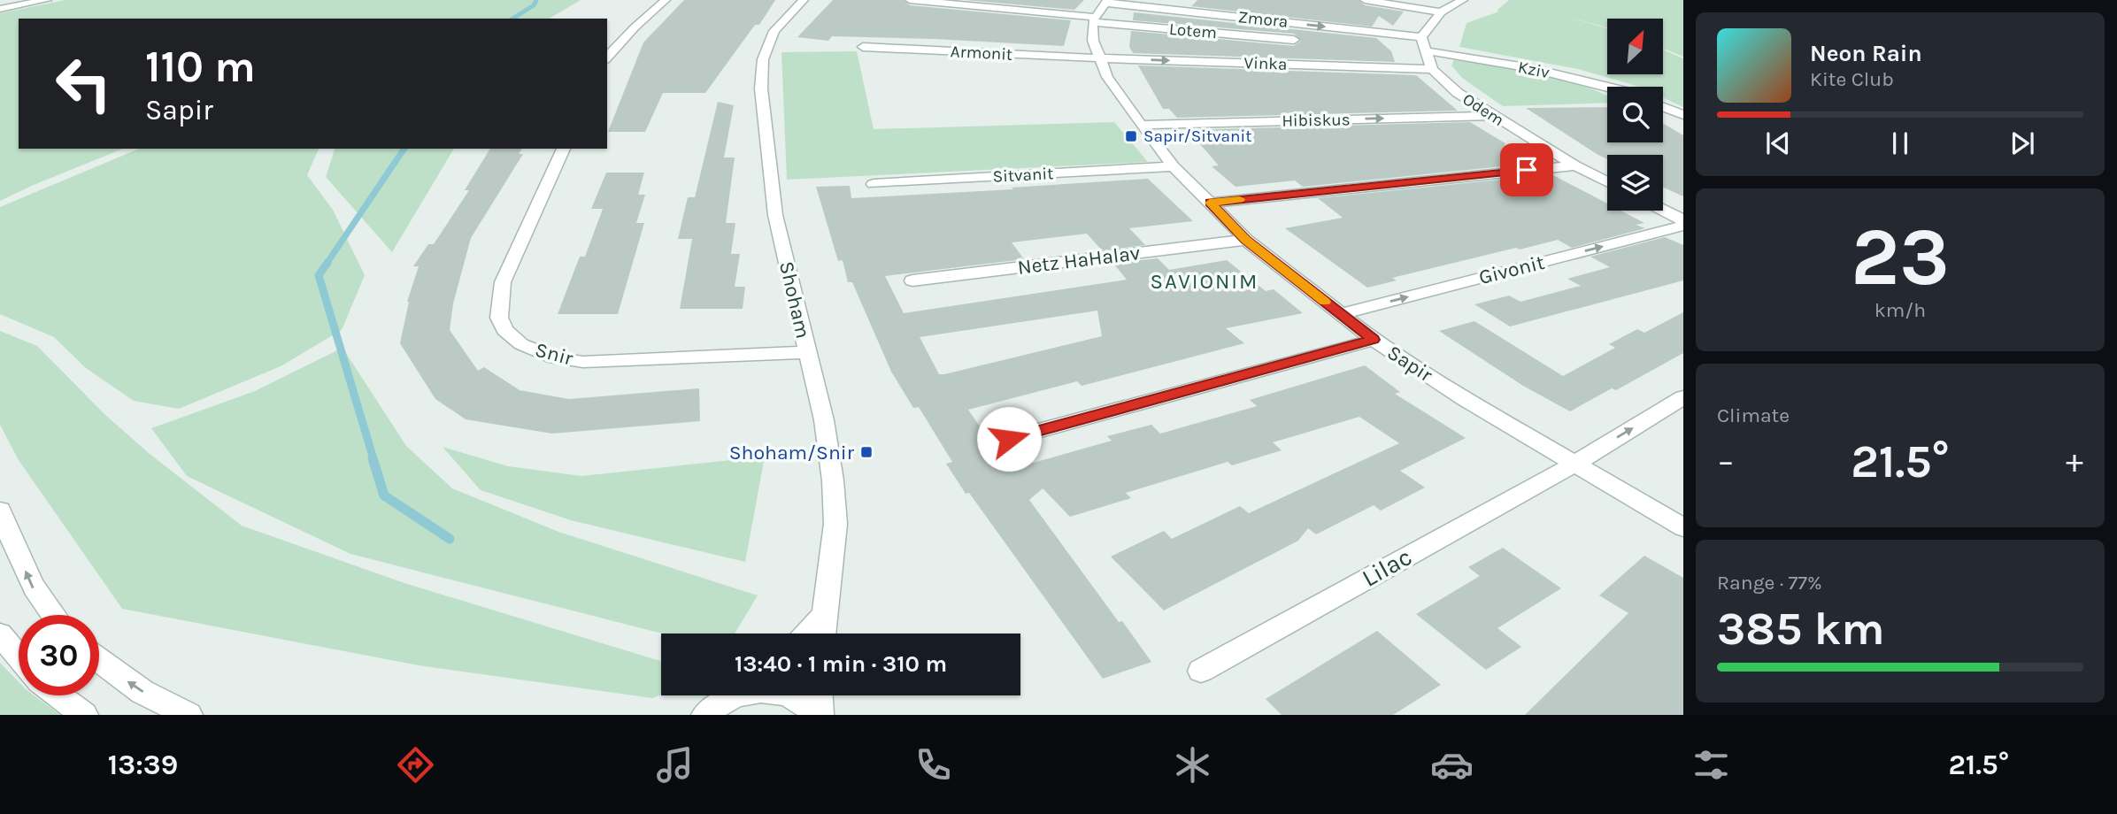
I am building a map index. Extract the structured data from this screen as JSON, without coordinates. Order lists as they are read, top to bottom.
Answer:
{
  "streets": {
    "street": [
      "Zmora",
      "Lotem",
      "Armonit",
      "Vinka",
      "Kziv",
      "Odem",
      "Hibiskus",
      "Sitvanit",
      "Netz HaHalav",
      "Givonit",
      "Shoham",
      "Snir",
      "Sapir",
      "Lilac"
    ]
  },
  "crossings": [
    ["Zmora", "Odem"],
    ["Lotem", "Sapir"],
    ["Armonit", "Vinka"],
    ["Armonit", "Sapir"],
    ["Vinka", "Odem"],
    ["Vinka", "Sapir"],
    ["Kziv", "Odem"],
    ["Odem", "Hibiskus"],
    ["Hibiskus", "Sapir"],
    ["Sitvanit", "Sapir"],
    ["Netz HaHalav", "Sapir"],
    ["Givonit", "Sapir"],
    ["Shoham", "Snir"],
    ["Sapir", "Lilac"]
  ],
  "districts": ["SAVIONIM"],
  "places": {
    "transit": ["Sapir/Sitvanit", "Shoham/Snir"]
  },
  "north": "top right",
  "page": {
    "turn": ["110 m", "Sapir"],
    "song": ["Neon Rain", "Kite Club"],
    "tile": [
      ["23", "km/h"],
      "Climate",
      ["Range · 77%", "385 km"]
    ],
    "heat": ["−", "21.5°", "+"],
    "limit": "30",
    "trip": "13:40 · 1 min · 310 m",
    "tabs": ["13:39", "21.5°"]
  }
}
